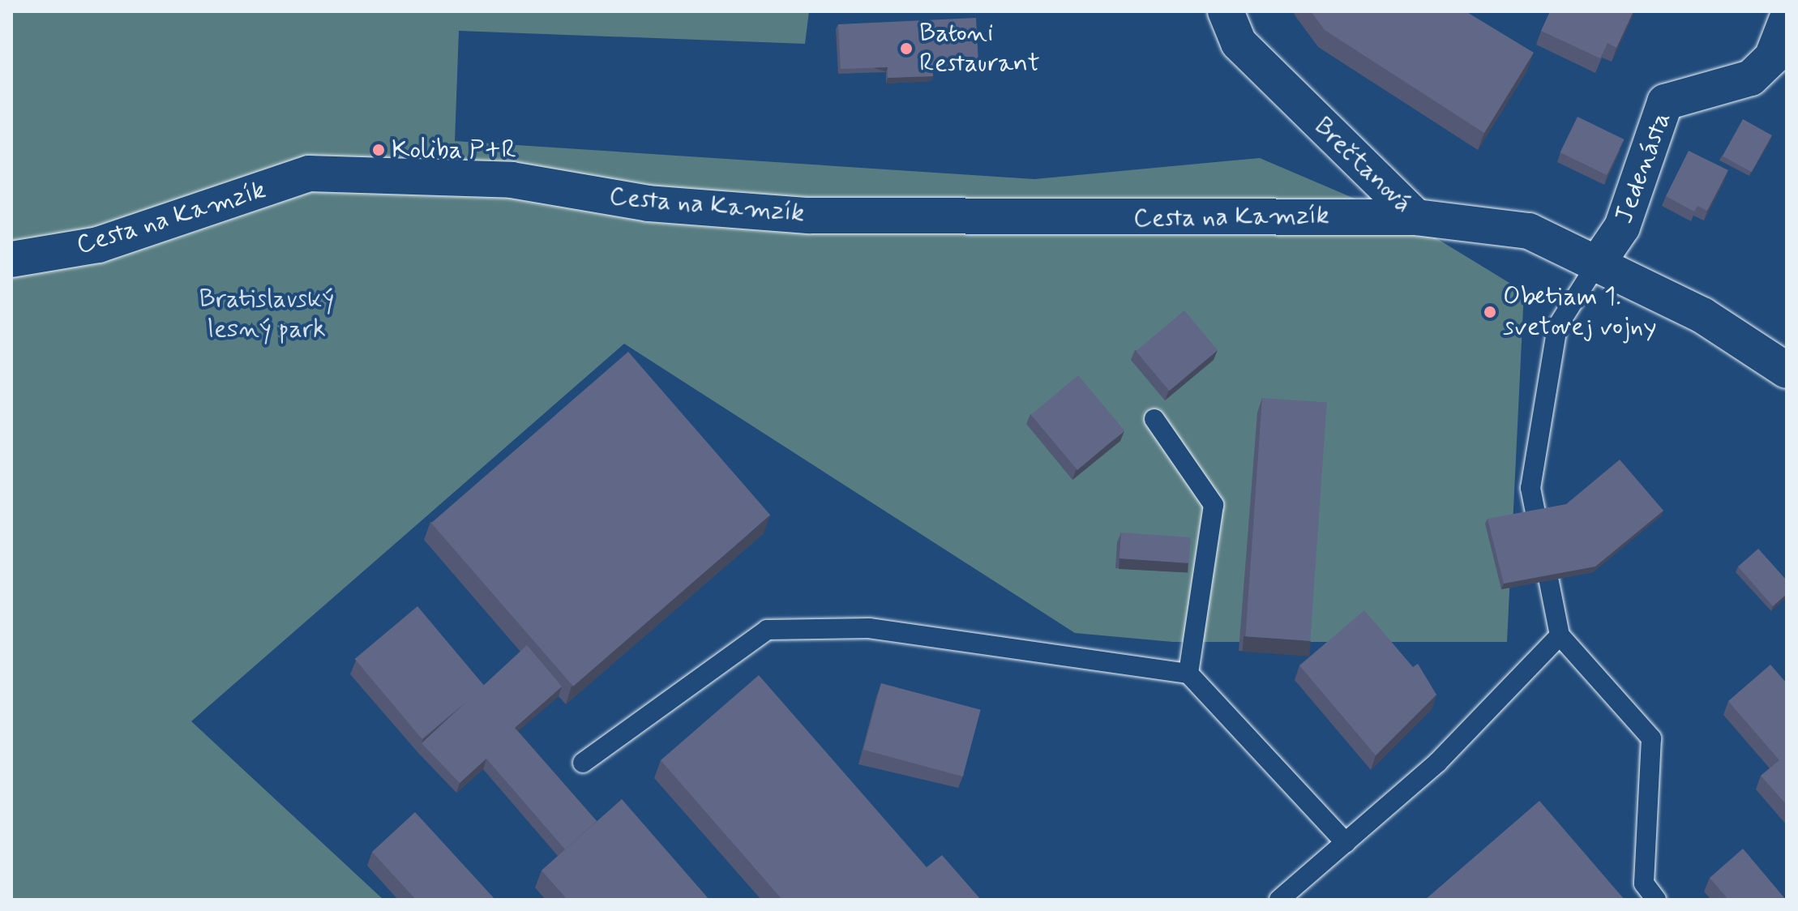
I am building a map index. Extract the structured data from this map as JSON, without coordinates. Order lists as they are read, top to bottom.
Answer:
{
  "streets": {
    "street": ["Brečtanová", "Jedenásta", "Cesta na Kamzík"]
  },
  "crossings": [
    ["Brečtanová", "Jedenásta"],
    ["Brečtanová", "Cesta na Kamzík"]
  ],
  "parks": ["Bratislavský lesný park"],
  "places": ["Batoni Restaurant", "Koliba P+R", "Obetiam 1. svetovej vojny"]
}
